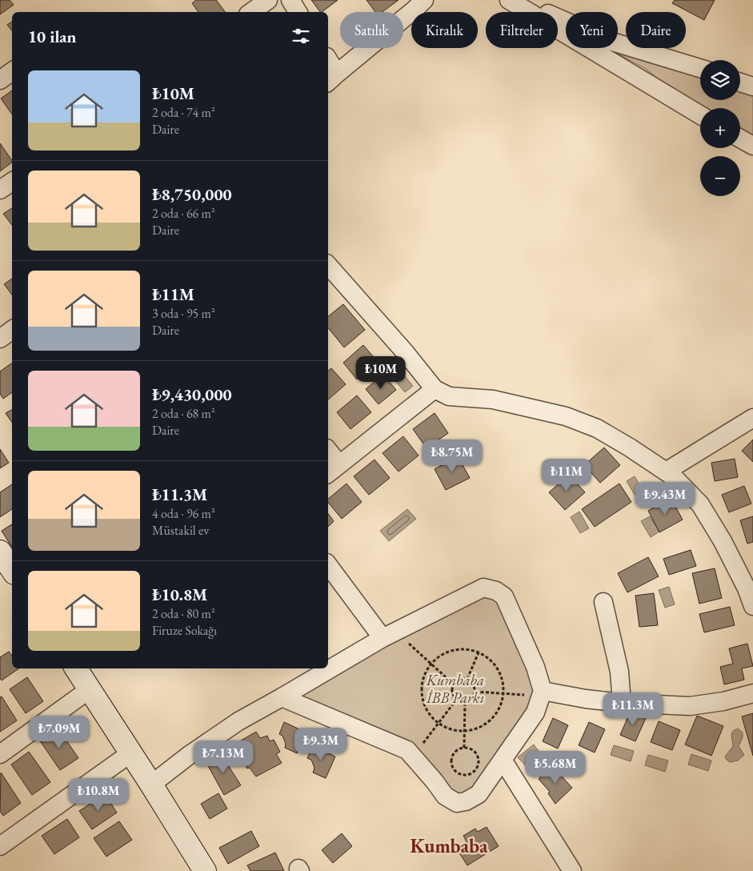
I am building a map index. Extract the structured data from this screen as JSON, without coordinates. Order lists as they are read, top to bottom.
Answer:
{
  "districts": ["Kumbaba"],
  "parks": ["Kumbaba İBB Parkı"],
  "page": {
    "chip": [
      "Satılık",
      "Kiralık",
      "Filtreler",
      "Yeni",
      "Daire"
    ],
    "heading": "10 ilan",
    "map_buttons": ["+", "−"],
    "list": [
      {
        "name": "₺10M",
        "note": "2 oda · 74 m² · Daire"
      },
      {
        "name": "₺8,750,000",
        "note": "2 oda · 66 m² · Daire"
      },
      {
        "name": "₺11M",
        "note": "3 oda · 95 m² · Daire"
      },
      {
        "name": "₺9,430,000",
        "note": "2 oda · 68 m² · Daire"
      },
      {
        "name": "₺11.3M",
        "note": "4 oda · 96 m² · Müstakil ev"
      },
      {
        "name": "₺10.8M",
        "note": "2 oda · 80 m² · Firuze Sokağı"
      }
    ],
    "price": [
      "₺10M",
      "₺8.75M",
      "₺11M",
      "₺9.43M",
      "₺11.3M",
      "₺7.09M",
      "₺9.3M",
      "₺7.13M",
      "₺5.68M",
      "₺10.8M"
    ]
  }
}
